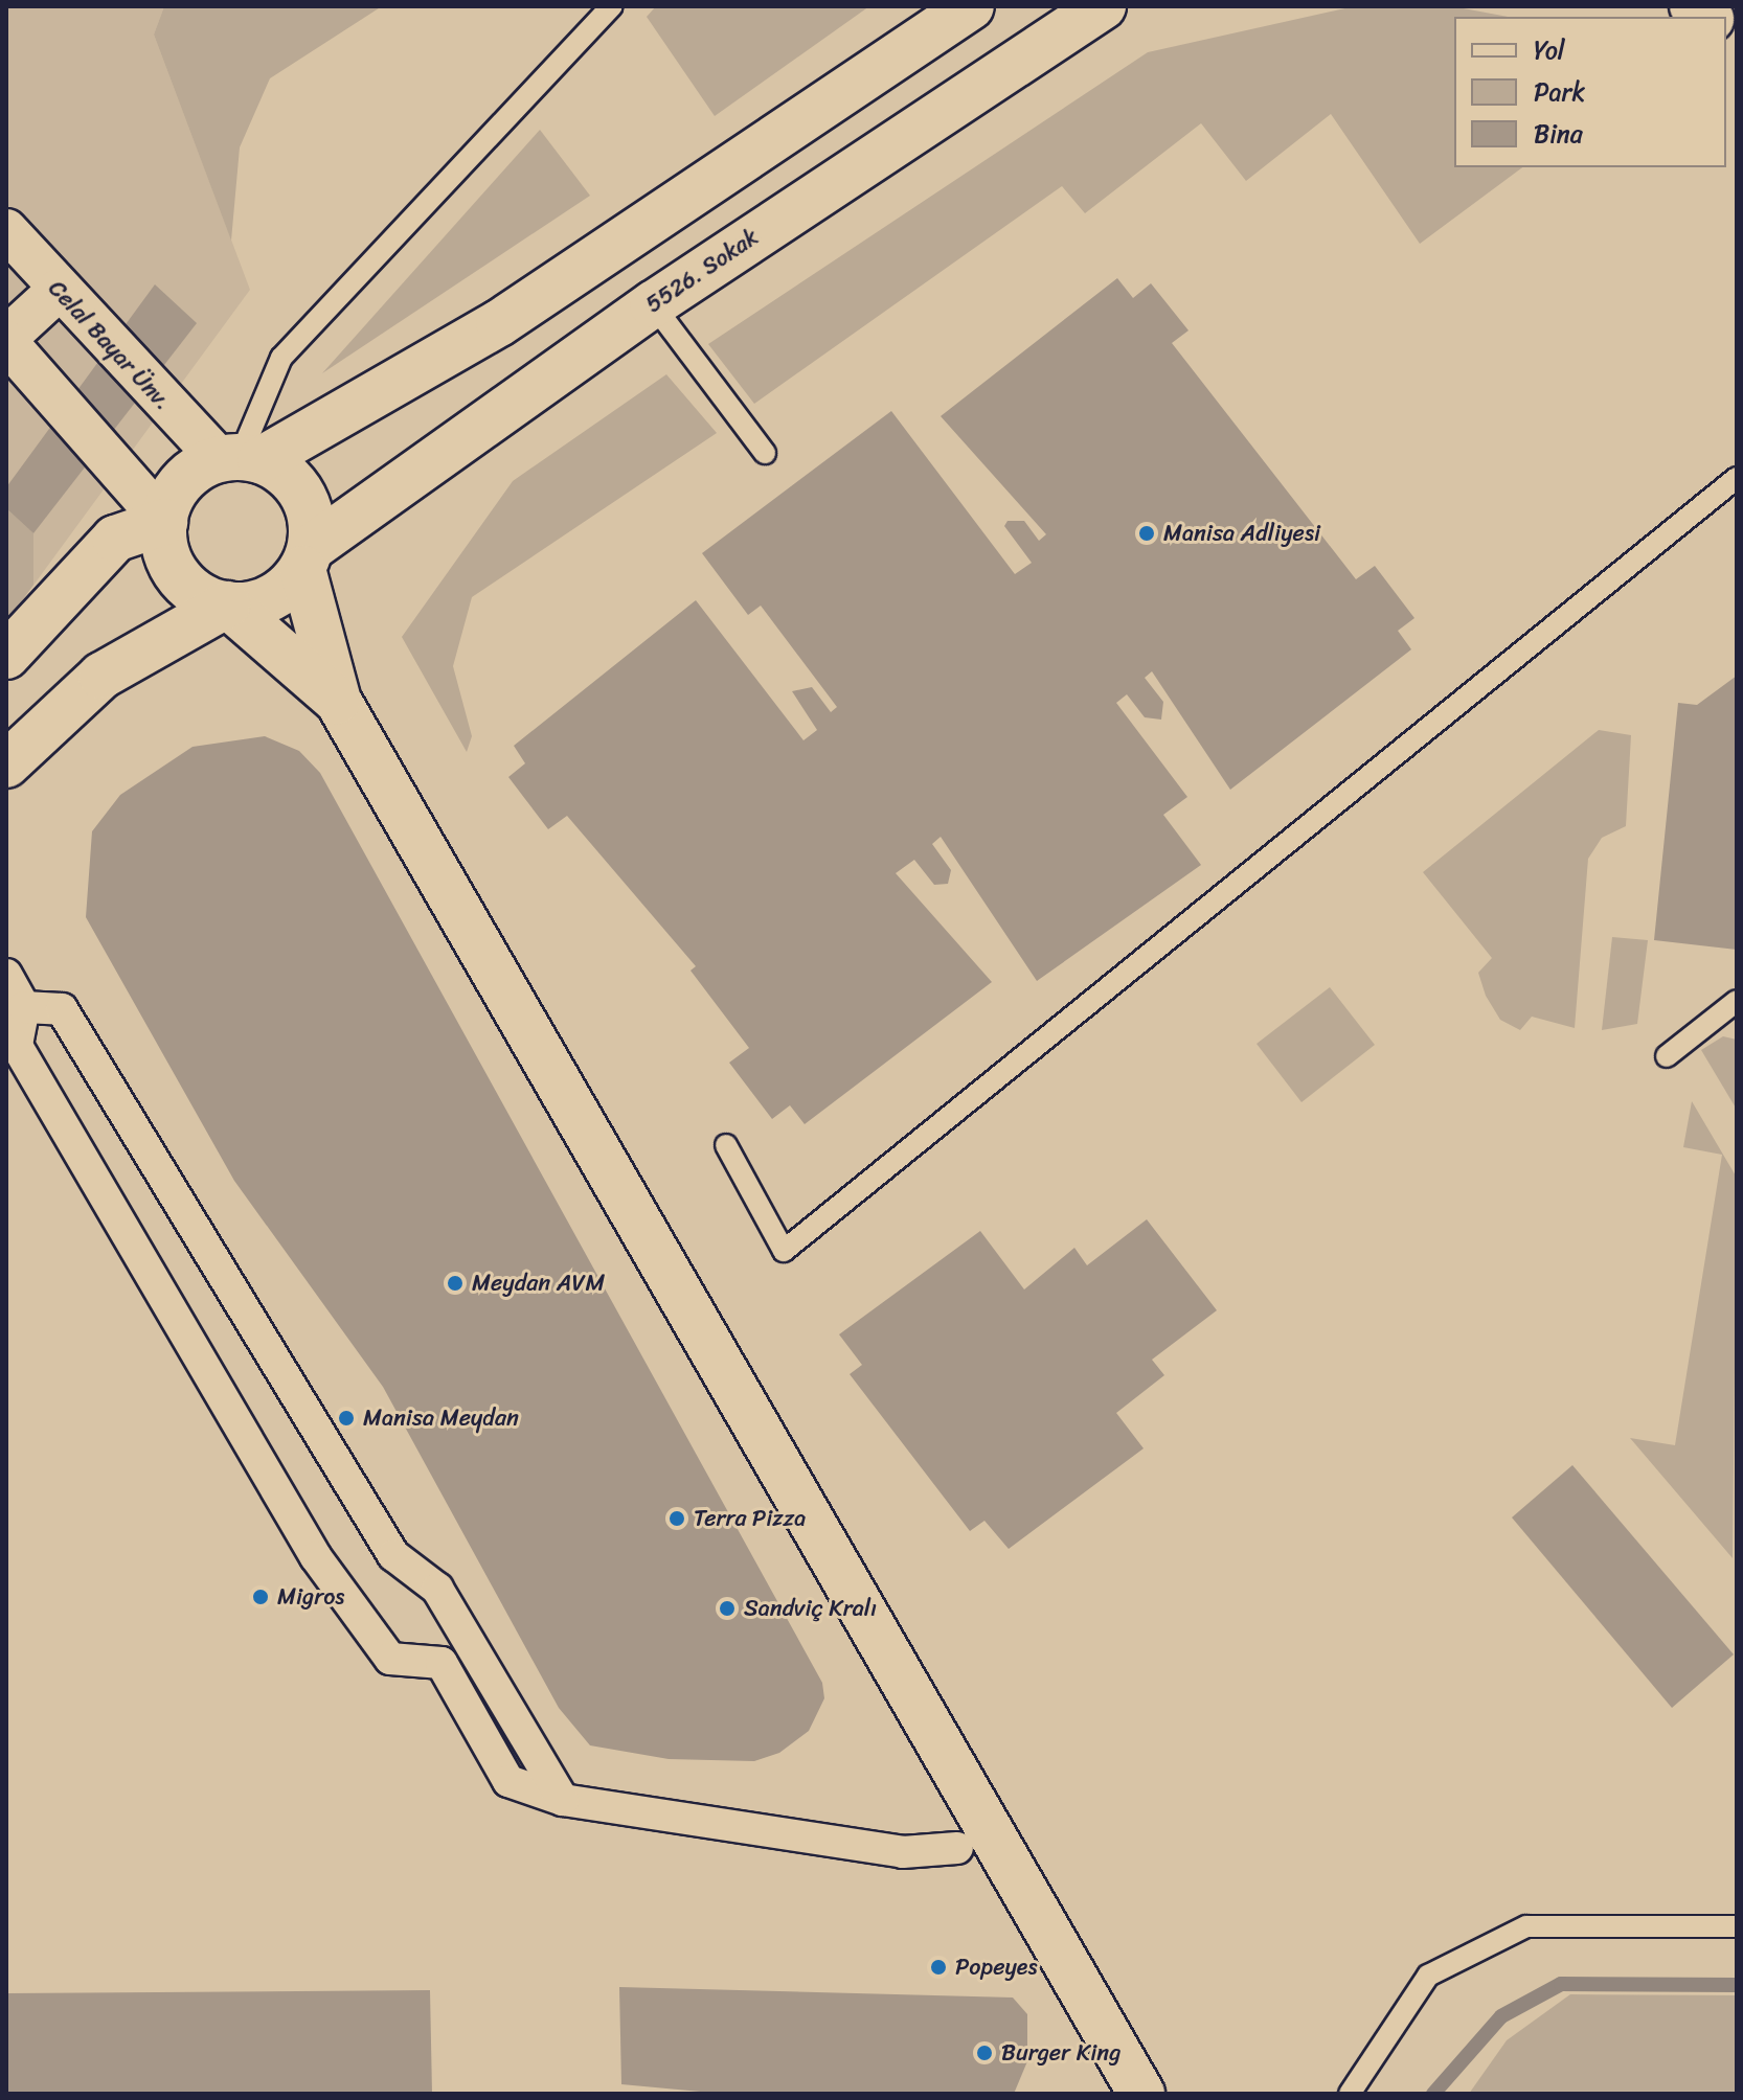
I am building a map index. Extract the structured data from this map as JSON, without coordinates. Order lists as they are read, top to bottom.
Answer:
{
  "streets": {
    "street": ["5526. Sokak", "Celal Bayar Ünv."]
  },
  "crossings": [
    ["5526. Sokak", "Celal Bayar Ünv."]
  ],
  "places": [
    "Manisa Adliyesi",
    "Meydan AVM",
    "Manisa Meydan",
    "Terra Pizza",
    "Migros",
    "Sandviç Kralı",
    "Popeyes",
    "Burger King"
  ],
  "legend": ["Yol", "Park", "Bina"]
}
